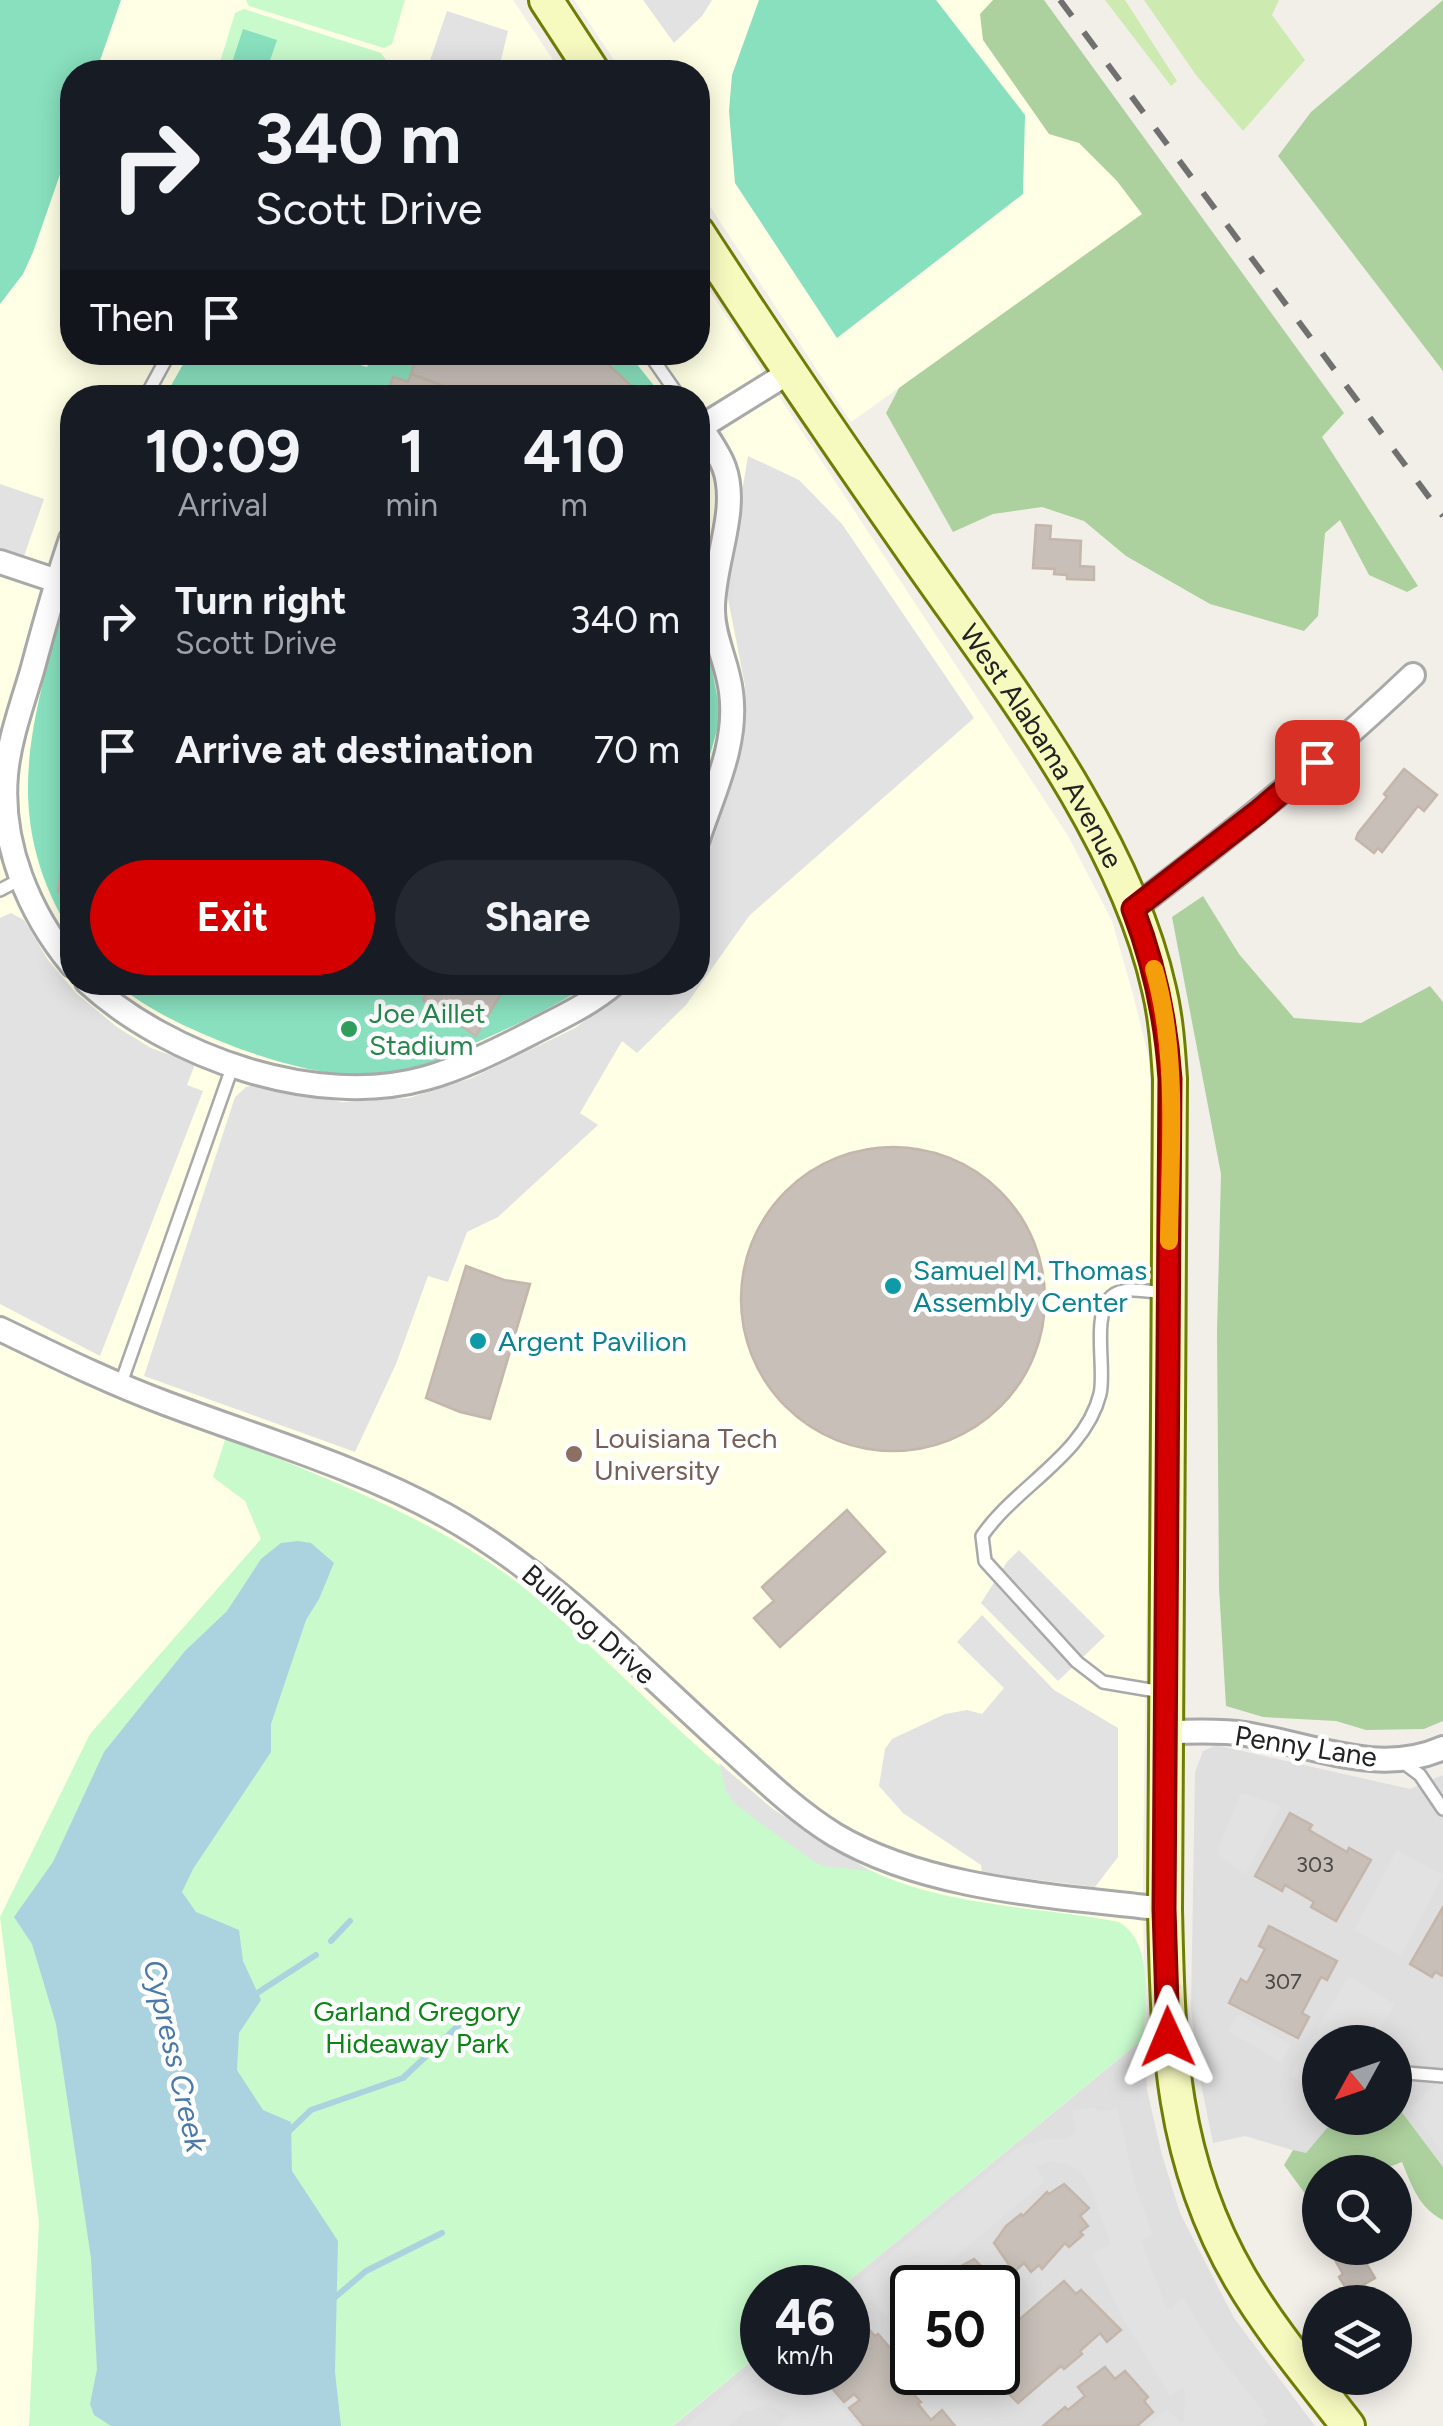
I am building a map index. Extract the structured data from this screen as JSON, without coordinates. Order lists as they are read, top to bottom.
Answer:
{
  "streets": {
    "main road": ["West Alabama Avenue"],
    "street": ["Bulldog Drive", "Penny Lane"]
  },
  "crossings": [
    ["West Alabama Avenue", "Bulldog Drive"],
    ["West Alabama Avenue", "Penny Lane"]
  ],
  "water": ["Cypress Creek"],
  "parks": ["Garland Gregory Hideaway Park"],
  "places": [
    "Joe Aillet Stadium",
    "Samuel M. Thomas Assembly Center",
    "Argent Pavilion",
    "Louisiana Tech University"
  ],
  "house_numbers": ["303", "307"],
  "north": "bottom left",
  "page": {
    "turn": ["340 m", "Scott Drive"],
    "then": "Then",
    "eta": [
      "10:09",
      "Arrival",
      "1",
      "min",
      "410",
      "m"
    ],
    "list": [
      {
        "name": "Turn right",
        "note": "Scott Drive",
        "value": "340 m"
      },
      {
        "name": "Arrive at destination",
        "value": "70 m"
      }
    ],
    "buttons": ["Exit", "Share"],
    "speed": "46 km/h",
    "limit": "50"
  }
}
